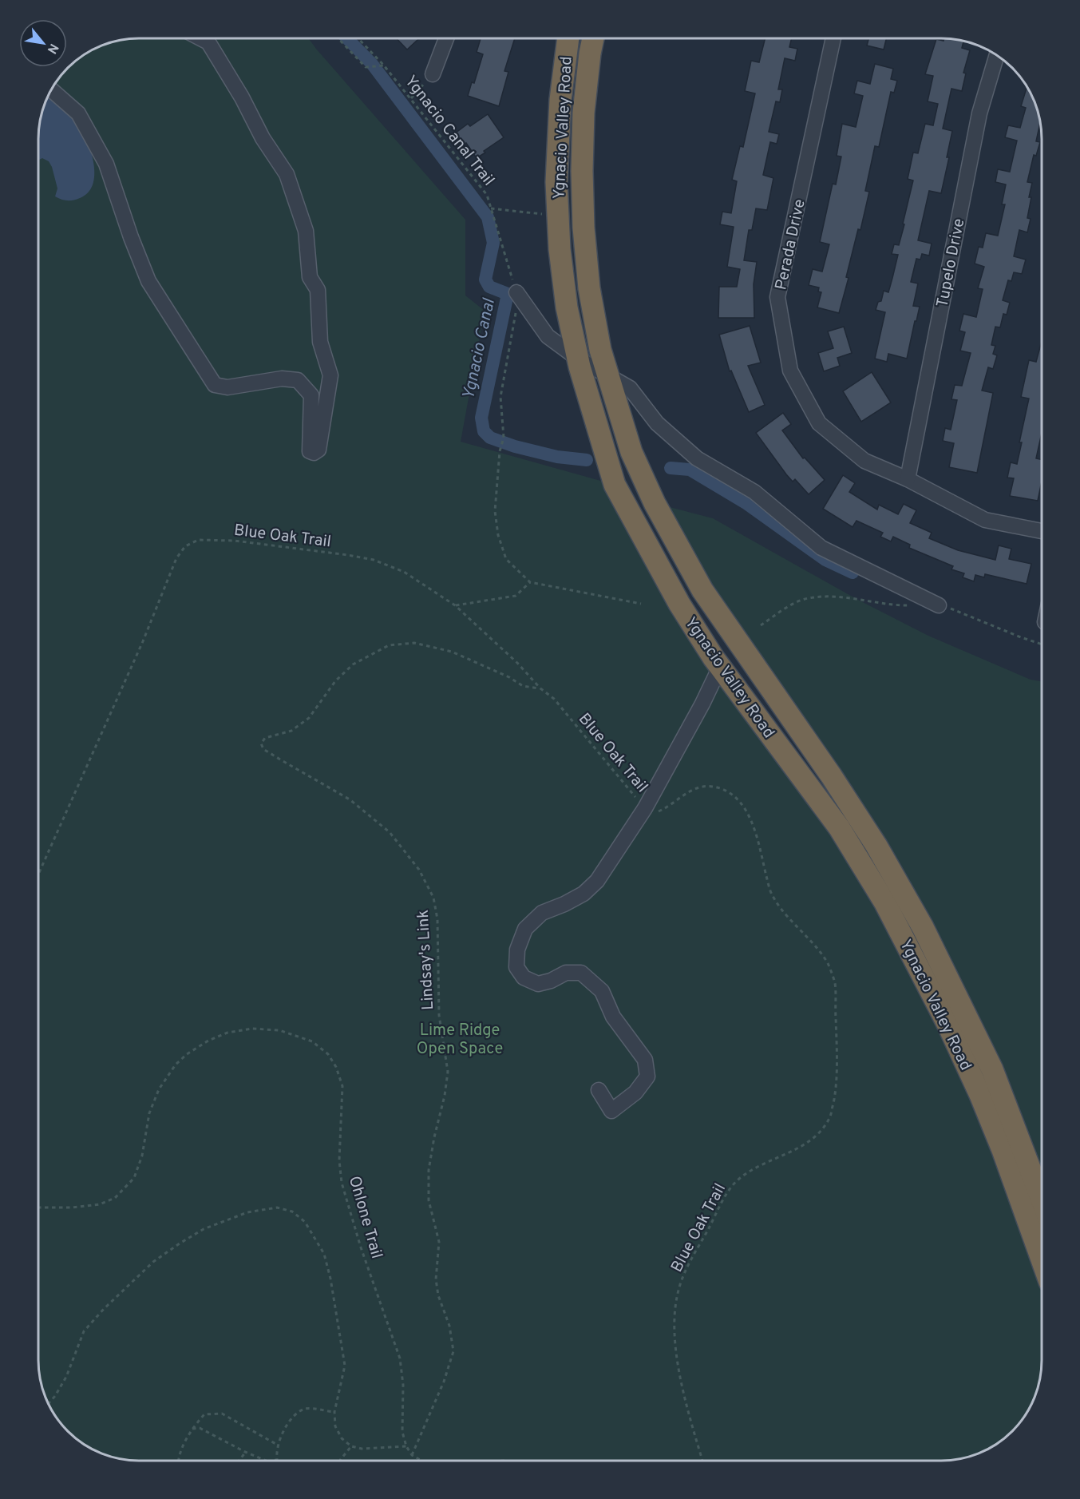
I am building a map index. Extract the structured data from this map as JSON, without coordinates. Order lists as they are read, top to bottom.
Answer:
{
  "streets": {
    "highway": ["Ygnacio Valley Road"],
    "street": ["Perada Drive", "Tupelo Drive"],
    "path": [
      "Ygnacio Canal Trail",
      "Blue Oak Trail",
      "Lindsay's Link",
      "Ohlone Trail"
    ]
  },
  "crossings": [
    ["Perada Drive", "Tupelo Drive"],
    ["Blue Oak Trail", "Lindsay's Link"],
    ["Lindsay's Link", "Ohlone Trail"]
  ],
  "water": ["Ygnacio Canal"],
  "parks": ["Lime Ridge Open Space"],
  "north": "bottom right"
}
